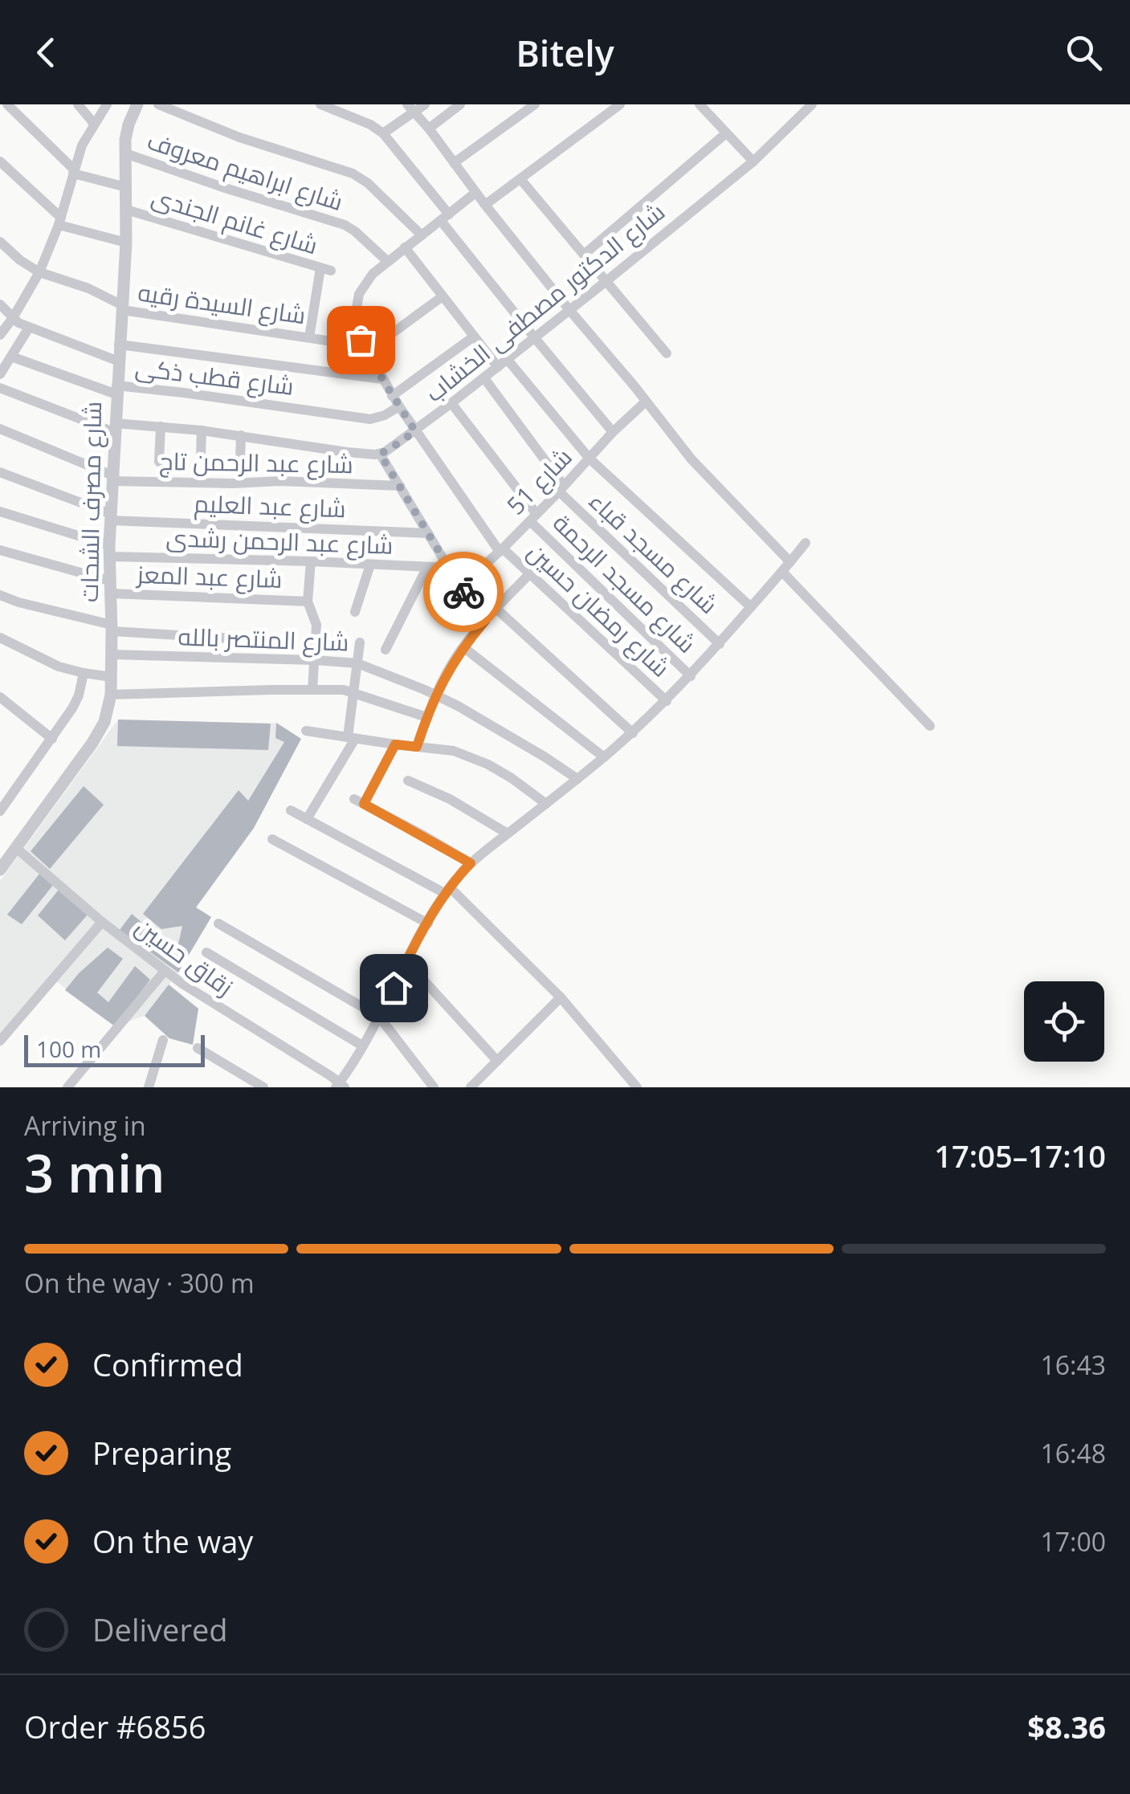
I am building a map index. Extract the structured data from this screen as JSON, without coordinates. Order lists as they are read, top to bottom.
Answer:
{
  "streets": {
    "street": [
      "شارع ابراهيم معروف",
      "شارع غانم الجندى",
      "شارع الدكتور مصطفى الخشاب",
      "شارع السيدة رقيه",
      "شارع قطب ذكى",
      "شارع عبد الرحمن تاج",
      "شارع 51",
      "شارع مصرف الشحات",
      "شارع عبد العليم",
      "شارع عبد الرحمن رشدى",
      "شارع مسجد قباء",
      "شارع عبد المعز",
      "شارع مسجد الرحمة",
      "شارع رمضان حسين",
      "شارع المنتصر بالله",
      "زقاق حسين"
    ]
  },
  "crossings": [
    ["شارع ابراهيم معروف", "شارع مصرف الشحات"],
    ["شارع ابراهيم معروف", "شارع رمضان حسين"],
    ["شارع غانم الجندى", "شارع السيدة رقيه"],
    ["شارع غانم الجندى", "شارع مصرف الشحات"],
    ["شارع الدكتور مصطفى الخشاب", "شارع مسجد قباء"],
    ["شارع الدكتور مصطفى الخشاب", "شارع مسجد الرحمة"],
    ["شارع الدكتور مصطفى الخشاب", "شارع رمضان حسين"],
    ["شارع السيدة رقيه", "شارع مصرف الشحات"],
    ["شارع السيدة رقيه", "شارع رمضان حسين"],
    ["شارع قطب ذكى", "شارع مصرف الشحات"],
    ["شارع قطب ذكى", "شارع رمضان حسين"],
    ["شارع عبد الرحمن تاج", "شارع مصرف الشحات"],
    ["شارع 51", "شارع مسجد قباء"],
    ["شارع 51", "شارع مسجد الرحمة"],
    ["شارع 51", "شارع رمضان حسين"],
    ["شارع مصرف الشحات", "شارع عبد العليم"],
    ["شارع مصرف الشحات", "شارع عبد الرحمن رشدى"],
    ["شارع مصرف الشحات", "شارع عبد المعز"],
    ["شارع مصرف الشحات", "شارع المنتصر بالله"],
    ["شارع مصرف الشحات", "زقاق حسين"]
  ],
  "scale_bar": "100 m",
  "page": {
    "header": "Bitely",
    "scale": "100 m",
    "heading": ["3 min", "Arriving in", "17:05–17:10"],
    "panel": ["Order #6856", "$8.36"],
    "bar": "On the way · 300 m",
    "list": [
      ["Confirmed", "16:43"],
      ["Preparing", "16:48"],
      ["On the way", "17:00"],
      "Delivered"
    ]
  }
}
